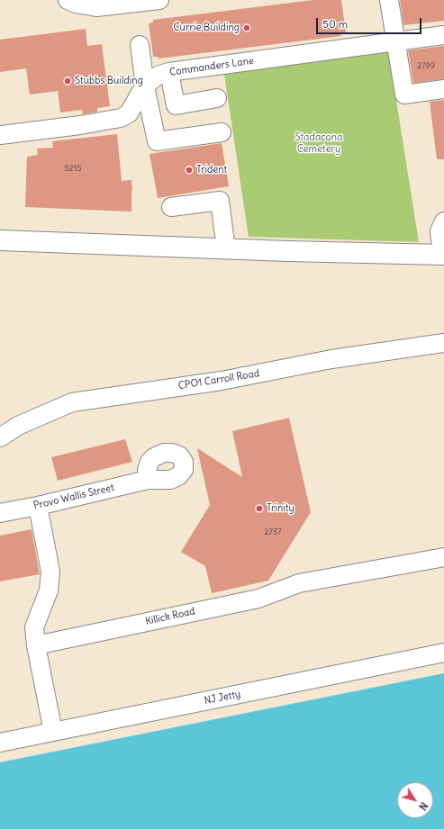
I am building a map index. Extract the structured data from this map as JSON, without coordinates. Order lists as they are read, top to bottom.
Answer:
{
  "streets": {
    "lane": [
      "Commanders Lane",
      "CPO1 Carroll Road",
      "Provo Wallis Street",
      "Killick Road",
      "NJ Jetty"
    ]
  },
  "parks": ["Stadacona Cemetery"],
  "places": [
    "Currie Building",
    "Stubbs Building",
    "Trident",
    "Trinity"
  ],
  "house_numbers": ["2799", "5215", "2737"],
  "scale_bar": "50 m",
  "north": "bottom right"
}
